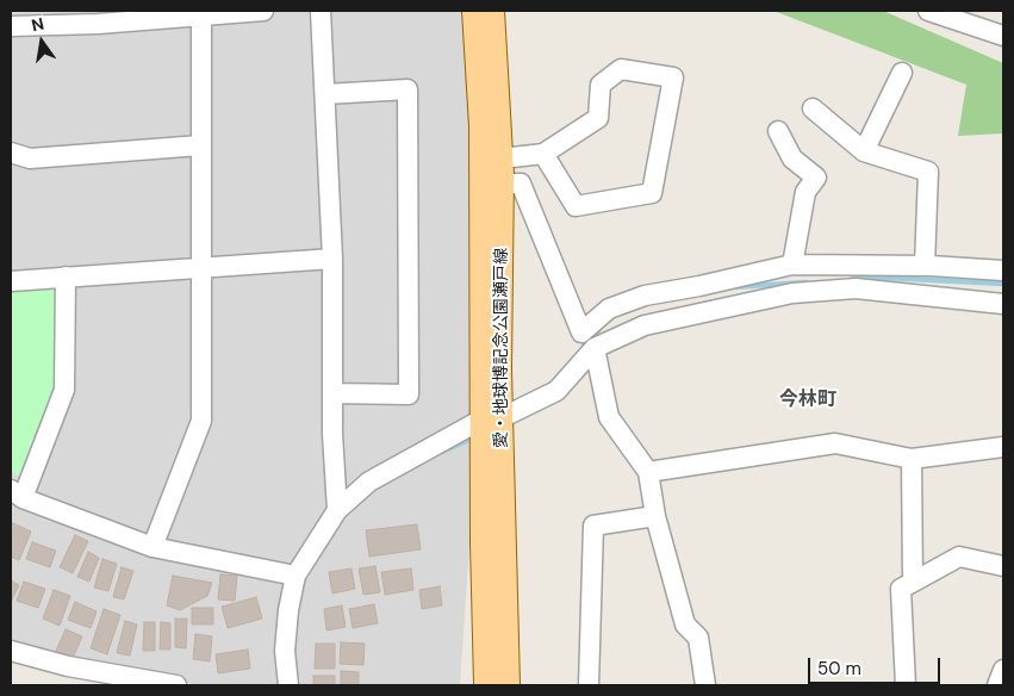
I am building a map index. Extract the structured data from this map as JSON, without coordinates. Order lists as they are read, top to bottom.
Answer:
{
  "streets": {
    "main road": ["愛・地球博記念公園瀬戸線"]
  },
  "districts": ["今林町"],
  "scale_bar": "50 m",
  "north": "top"
}
